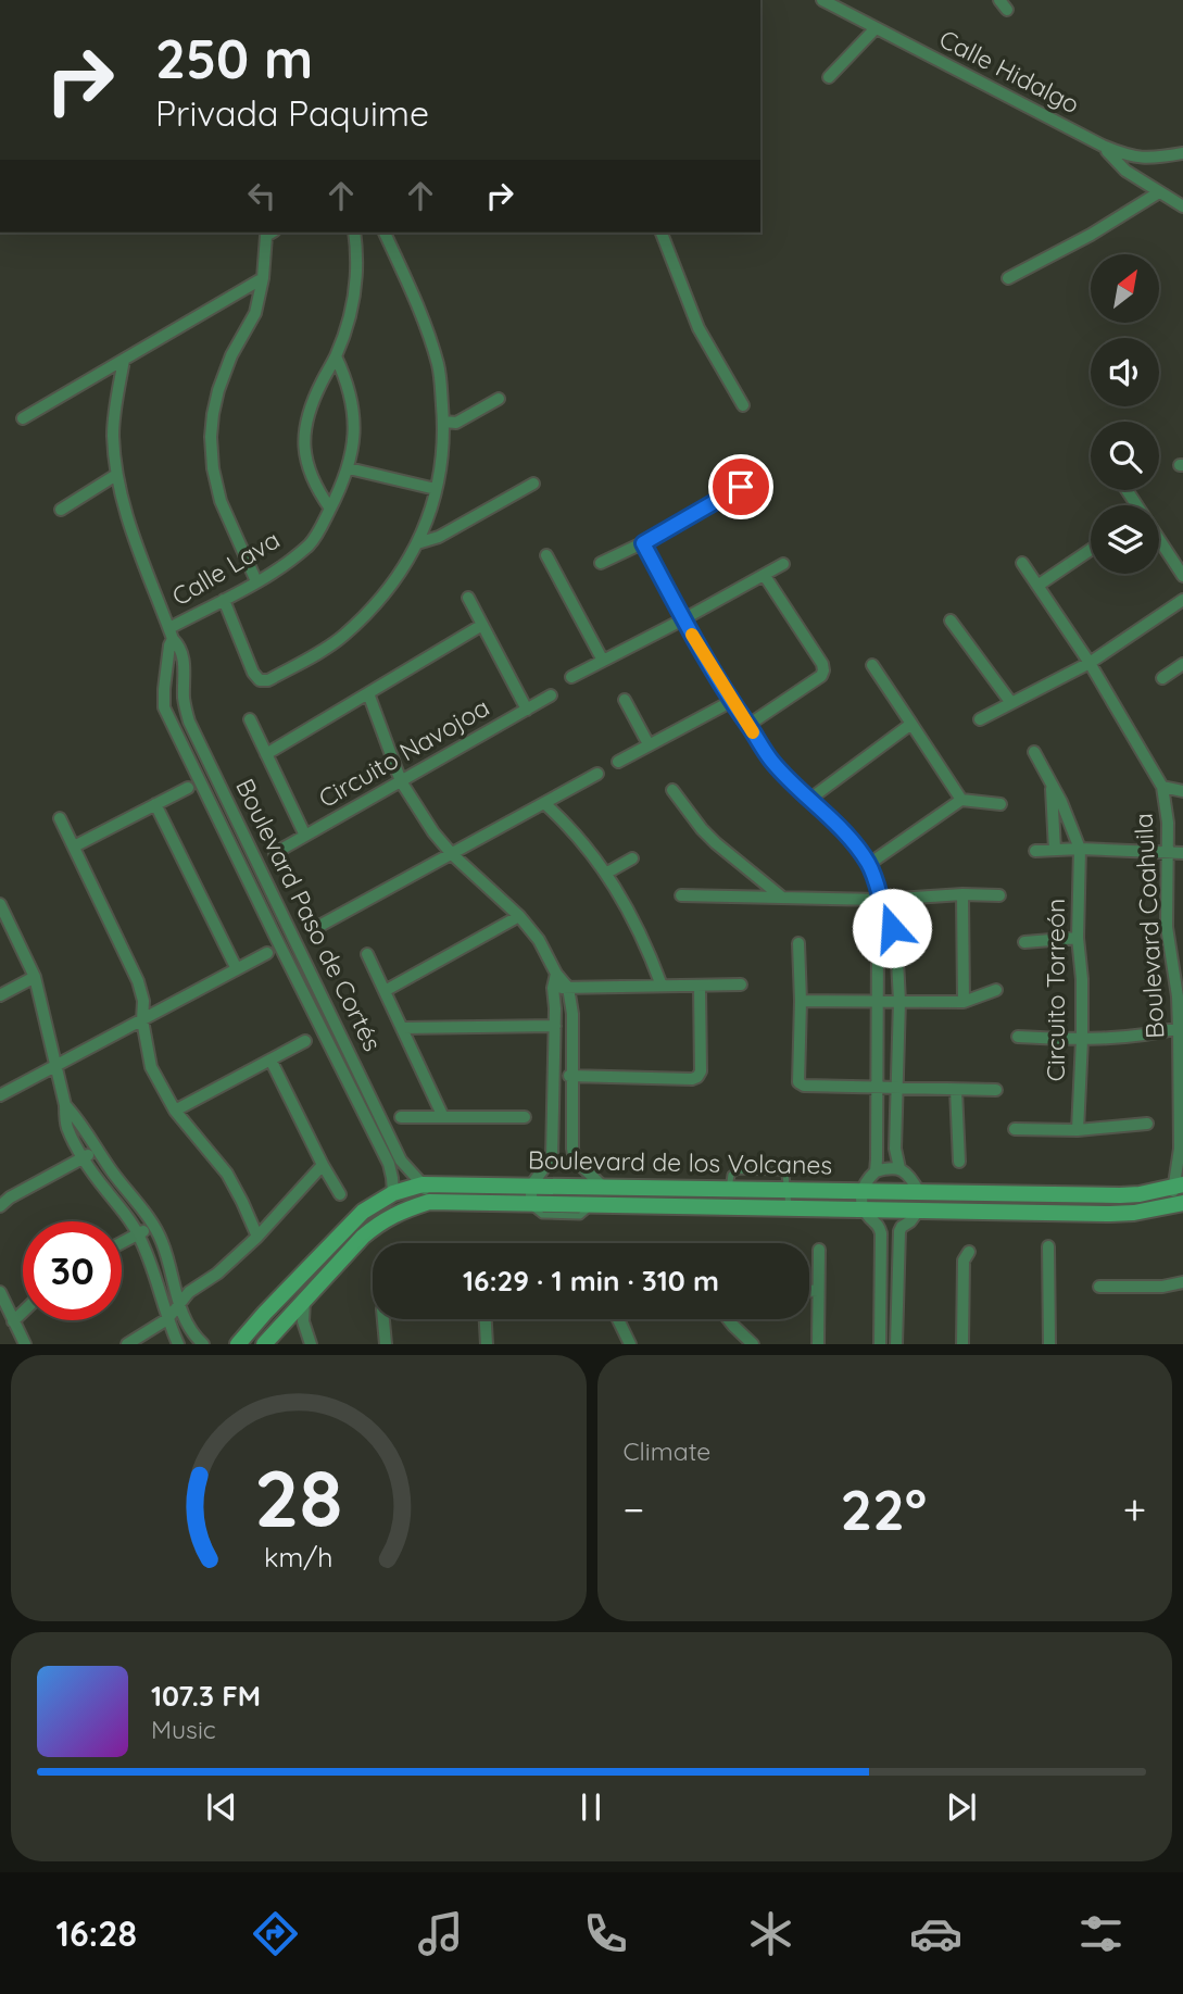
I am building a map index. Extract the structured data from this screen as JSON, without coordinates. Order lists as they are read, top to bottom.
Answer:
{
  "streets": {
    "street": [
      "Calle Hidalgo",
      "Calle Lava",
      "Circuito Navojoa",
      "Boulevard Paso de Cortés",
      "Boulevard Coahuila",
      "Circuito Torreón",
      "Boulevard de los Volcanes"
    ]
  },
  "crossings": [
    ["Calle Lava", "Boulevard Paso de Cortés"],
    ["Boulevard Paso de Cortés", "Boulevard de los Volcanes"],
    ["Boulevard Coahuila", "Boulevard de los Volcanes"]
  ],
  "north": "top right",
  "page": {
    "turn": ["250 m", "Privada Paquime"],
    "limit": "30",
    "trip": "16:29 · 1 min · 310 m",
    "tile": "Climate",
    "heat": ["−", "22°", "+"],
    "song": ["107.3 FM", "Music"],
    "tabs": "16:28",
    "gauge": ["28", "km/h"]
  }
}
